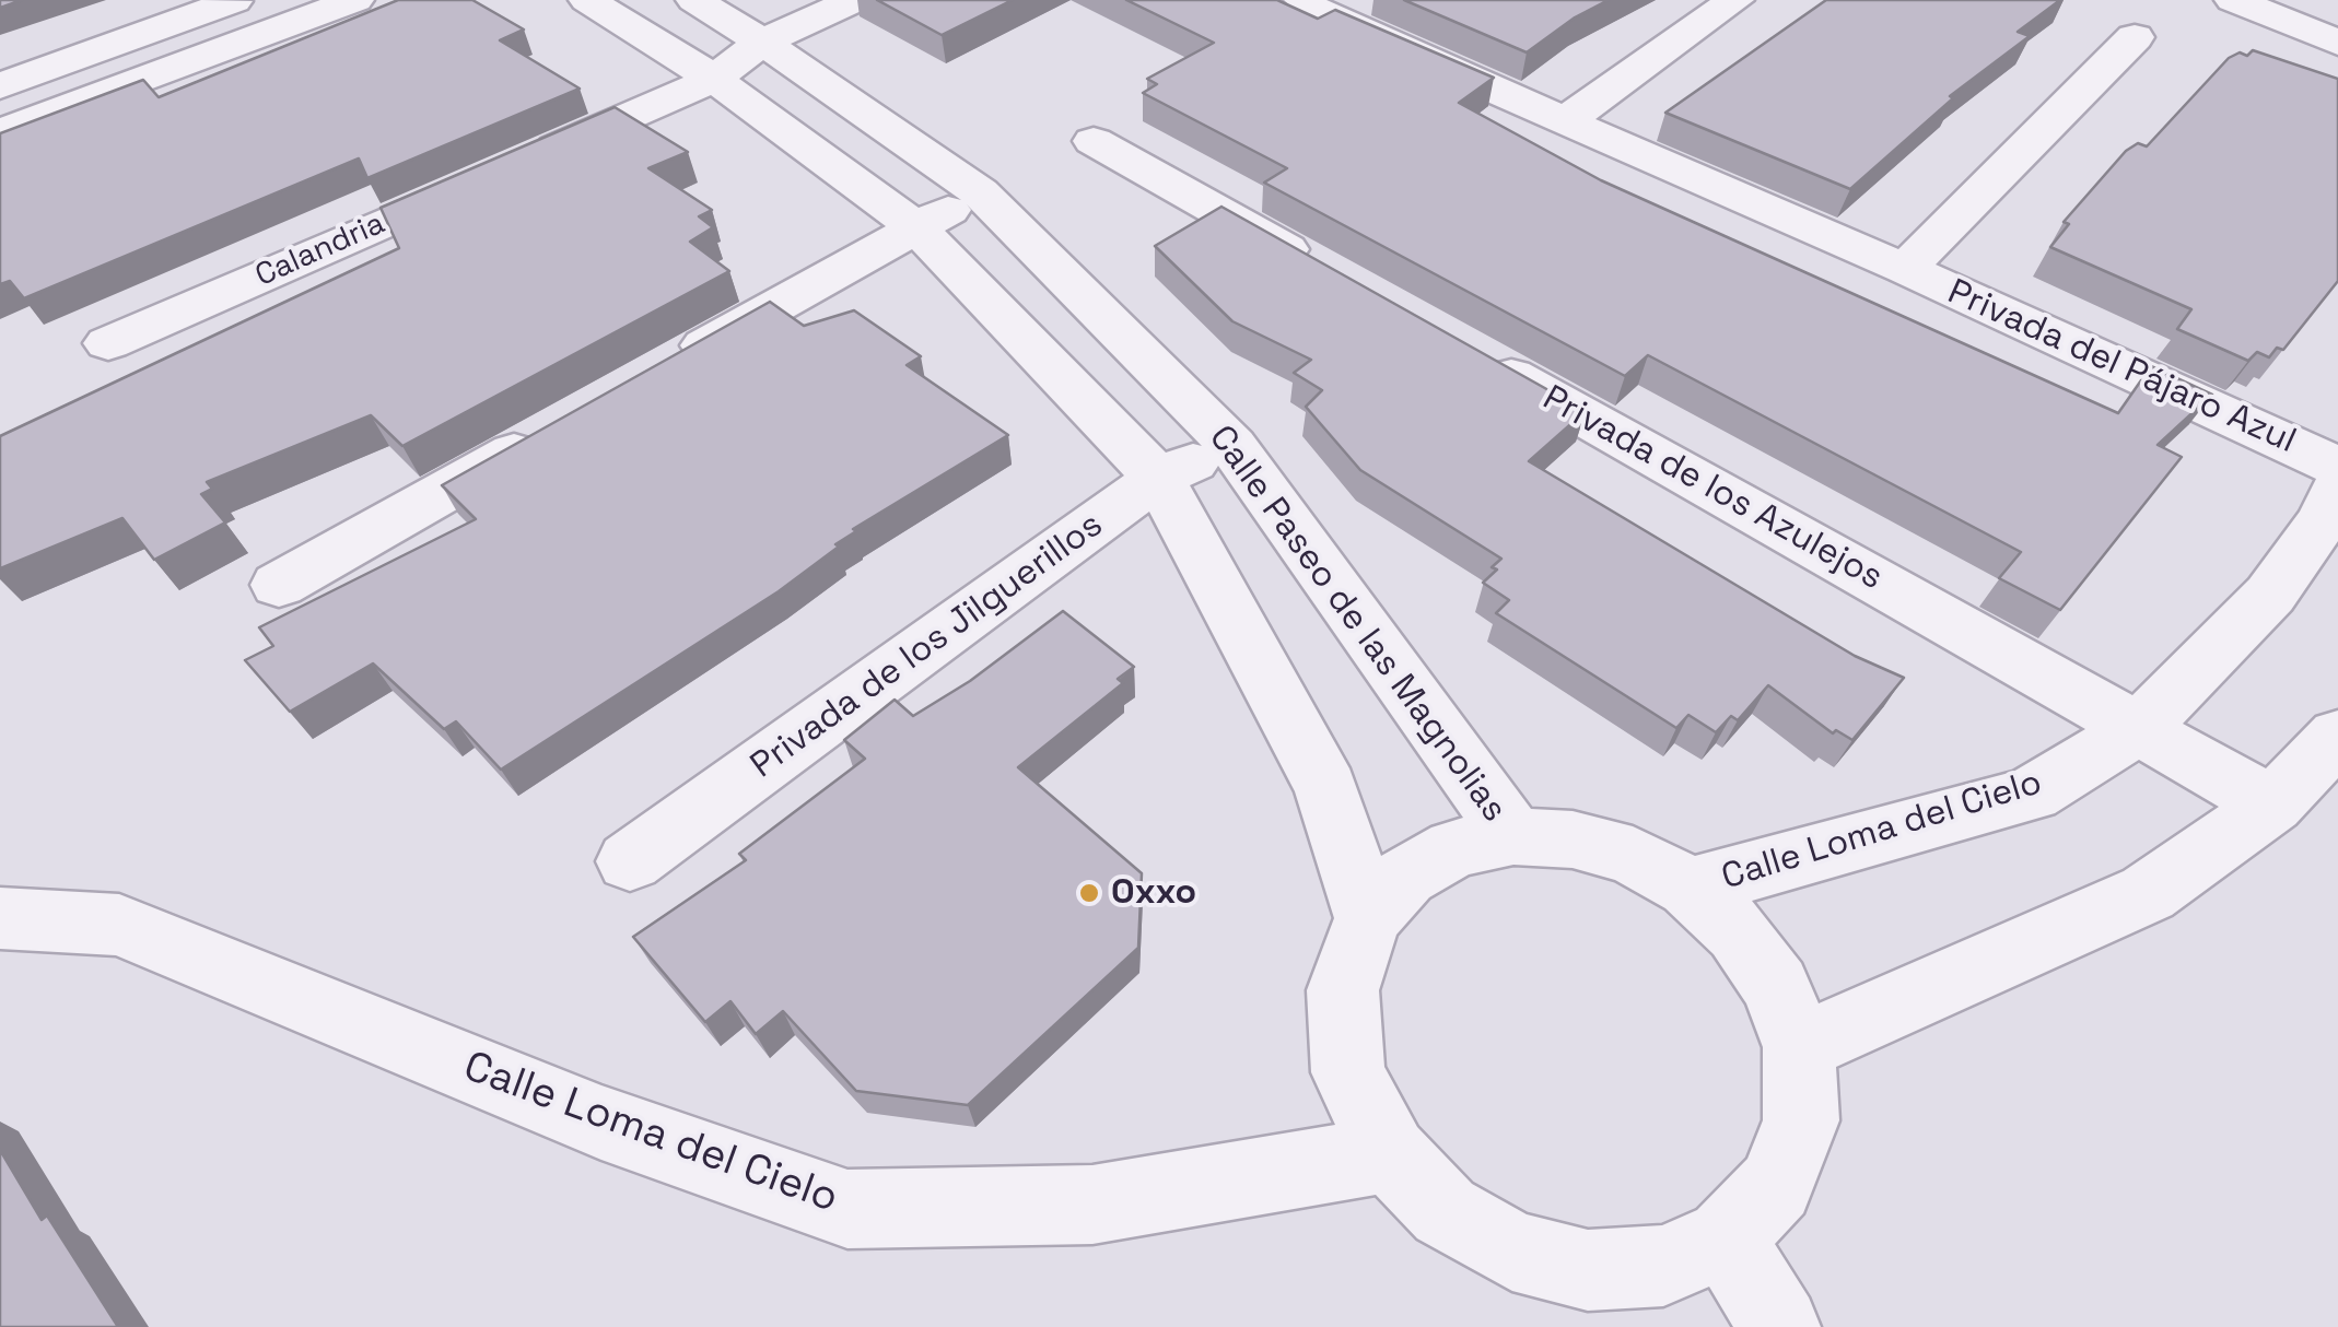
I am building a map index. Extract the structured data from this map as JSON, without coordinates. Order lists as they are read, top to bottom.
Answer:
{
  "streets": {
    "street": [
      "Calandria",
      "Privada del Pájaro Azul",
      "Privada de los Azulejos",
      "Calle Paseo de las Magnolias",
      "Privada de los Jilguerillos",
      "Calle Loma del Cielo"
    ]
  },
  "crossings": [
    ["Calandria", "Calle Paseo de las Magnolias"],
    ["Privada de los Azulejos", "Calle Loma del Cielo"],
    ["Calle Paseo de las Magnolias", "Privada de los Jilguerillos"]
  ],
  "places": ["Oxxo"]
}
